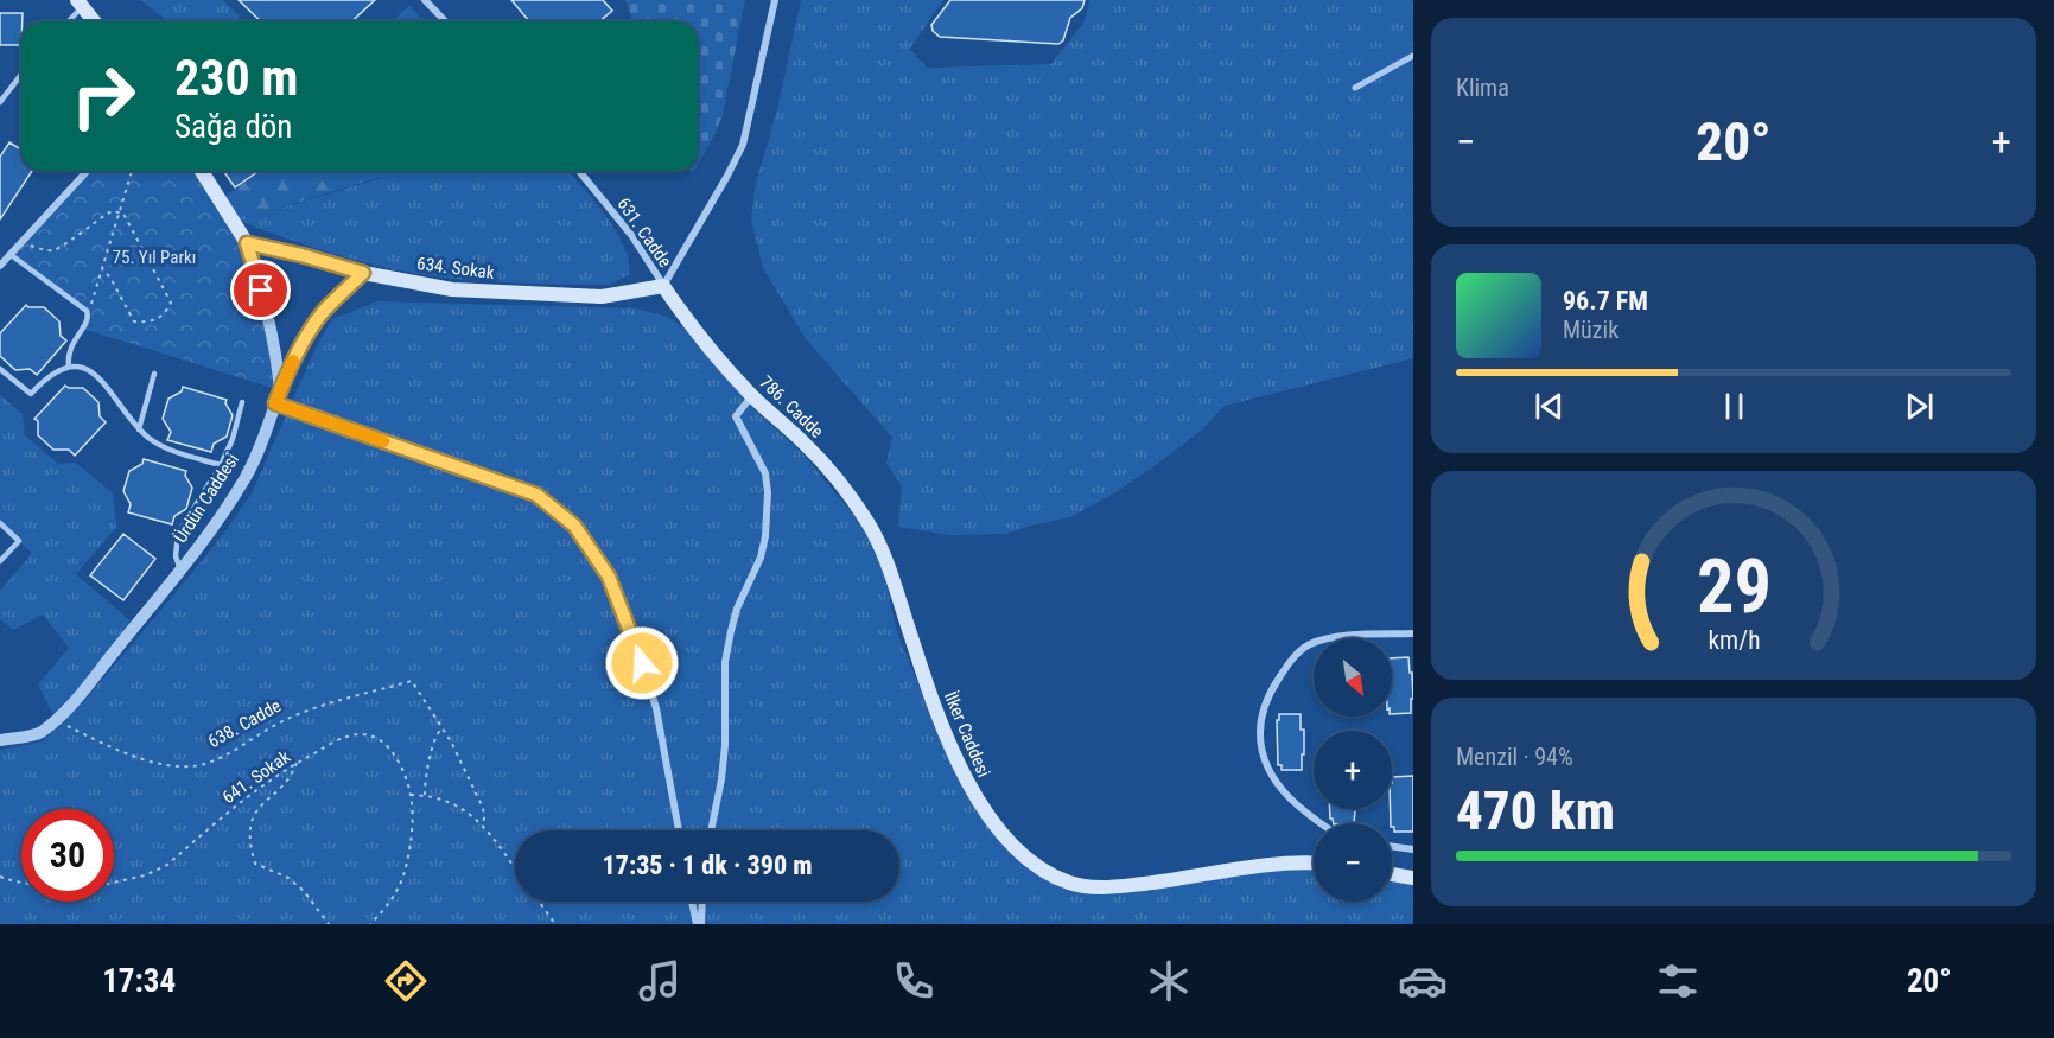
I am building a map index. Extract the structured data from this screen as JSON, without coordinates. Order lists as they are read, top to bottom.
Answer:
{
  "streets": {
    "main road": [
      "634. Sokak",
      "786. Cadde",
      "Ürdün Caddesi",
      "İlker Caddesi"
    ],
    "street": ["631. Cadde"],
    "path": ["638. Cadde", "641. Sokak"]
  },
  "crossings": [
    ["631. Cadde", "634. Sokak"],
    ["631. Cadde", "786. Cadde"],
    ["634. Sokak", "786. Cadde"],
    ["634. Sokak", "Ürdün Caddesi"],
    ["786. Cadde", "İlker Caddesi"],
    ["Ürdün Caddesi", "638. Cadde"]
  ],
  "parks": ["75. Yıl Parkı"],
  "north": "bottom right",
  "page": {
    "tile": [
      "Klima",
      ["Menzil · 94%", "470 km"]
    ],
    "turn": ["230 m", "Sağa dön"],
    "heat": ["−", "20°", "+"],
    "song": ["96.7 FM", "Müzik"],
    "map_buttons": ["+", "−"],
    "limit": "30",
    "trip": "17:35 · 1 dk · 390 m",
    "tabs": ["17:34", "20°"],
    "gauge": ["29", "km/h"]
  }
}
